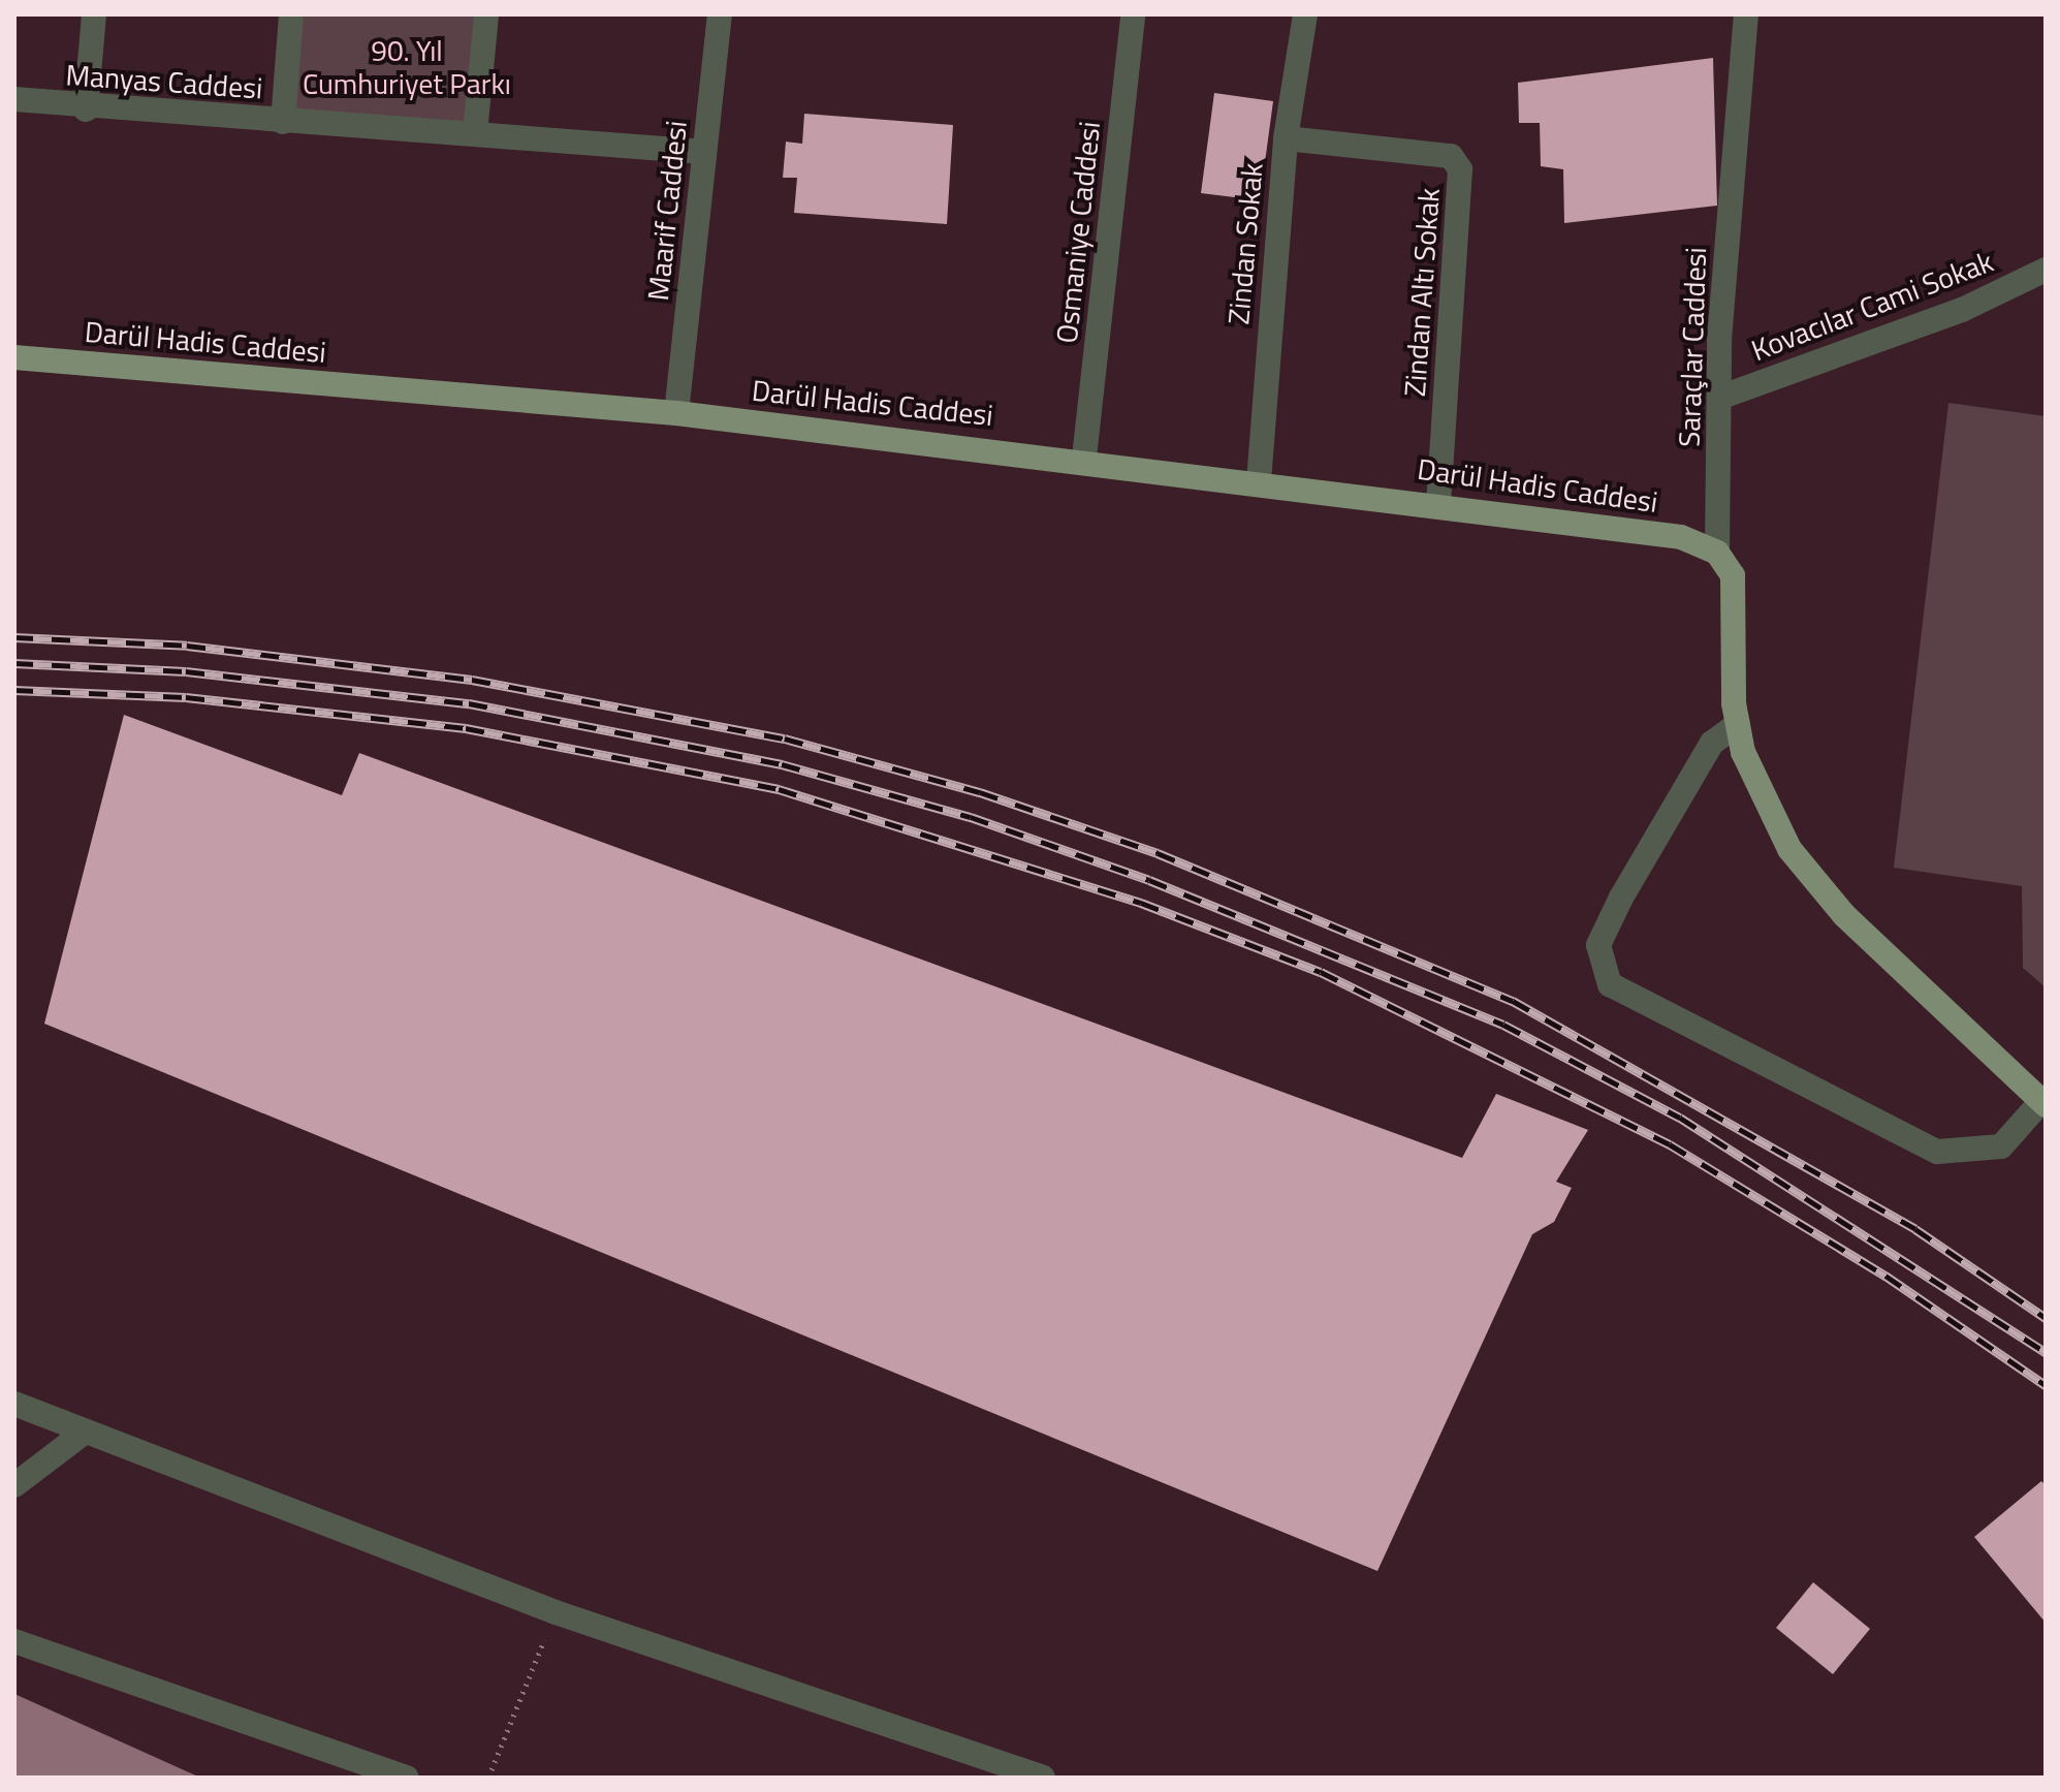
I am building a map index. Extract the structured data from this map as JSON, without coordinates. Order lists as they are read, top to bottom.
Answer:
{
  "streets": {
    "main road": ["Darül Hadis Caddesi", "Saraçlar Caddesi"],
    "street": [
      "Manyas Caddesi",
      "Maarif Caddesi",
      "Osmaniye Caddesi",
      "Zindan Sokak",
      "Zindan Altı Sokak",
      "Kovacılar Cami Sokak"
    ]
  },
  "crossings": [
    ["Manyas Caddesi", "Maarif Caddesi"],
    ["Maarif Caddesi", "Darül Hadis Caddesi"],
    ["Osmaniye Caddesi", "Darül Hadis Caddesi"],
    ["Zindan Sokak", "Zindan Altı Sokak"],
    ["Zindan Sokak", "Darül Hadis Caddesi"],
    ["Zindan Altı Sokak", "Darül Hadis Caddesi"],
    ["Kovacılar Cami Sokak", "Saraçlar Caddesi"],
    ["Darül Hadis Caddesi", "Saraçlar Caddesi"]
  ],
  "parks": ["90. Yıl Cumhuriyet Parkı"]
}
